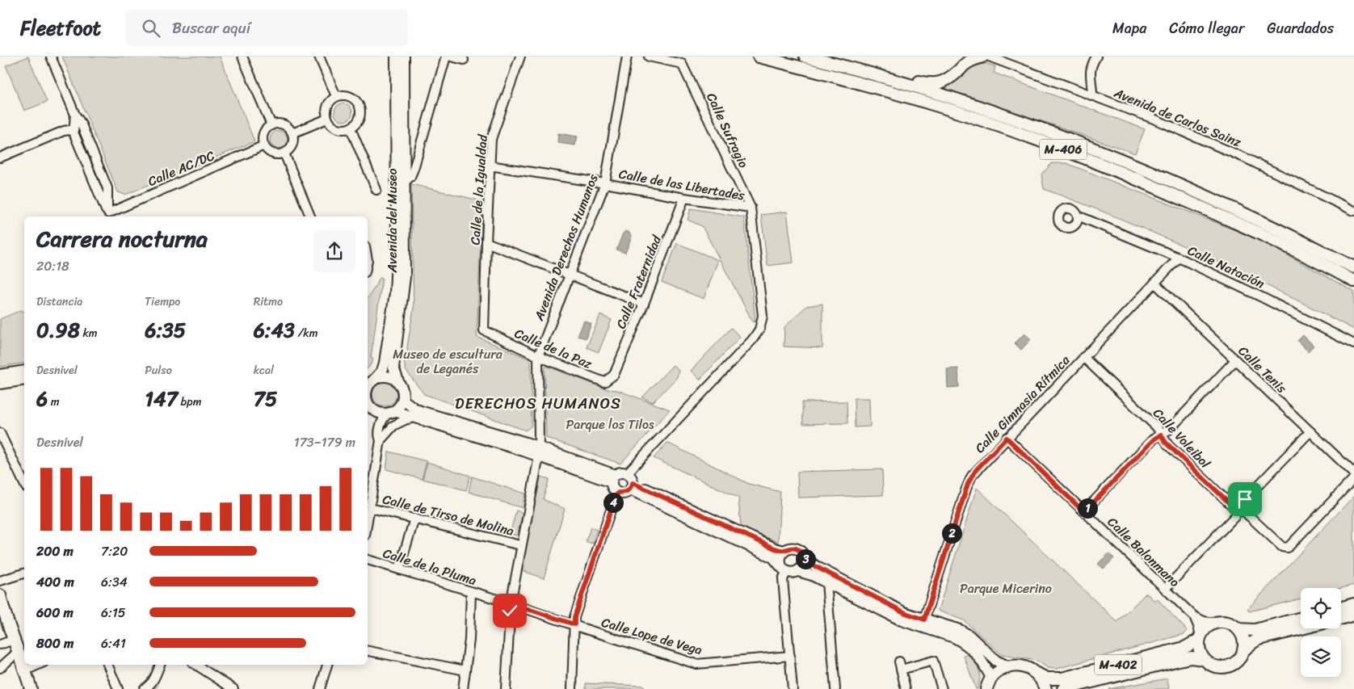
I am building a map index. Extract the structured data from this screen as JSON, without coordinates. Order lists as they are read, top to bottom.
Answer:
{
  "streets": {
    "highway": ["M-406", "M-402"],
    "main road": ["Avenida del Museo"],
    "street": [
      "Avenida de Carlos Sainz",
      "Calle Sufragio",
      "Calle AC/DC",
      "Calle de las Libertades",
      "Calle de la Igualdad",
      "Avenida Derechos Humanos",
      "Calle Natación",
      "Calle Fraternidad",
      "Calle de la Paz",
      "Calle Tenis",
      "Calle Gimnasia Rítmica",
      "Calle Voleibol",
      "Calle de Tirso de Molina",
      "Calle Balonmano",
      "Calle de la Pluma",
      "Calle Lope de Vega"
    ]
  },
  "crossings": [
    ["Calle Sufragio", "Calle de las Libertades"],
    ["Calle de las Libertades", "Calle de la Igualdad"],
    ["Calle de las Libertades", "Avenida Derechos Humanos"],
    ["Calle de las Libertades", "Calle Fraternidad"],
    ["Calle de la Igualdad", "Calle de la Paz"],
    ["Avenida Derechos Humanos", "Calle de la Paz"],
    ["Avenida Derechos Humanos", "Calle de Tirso de Molina"],
    ["Avenida Derechos Humanos", "Calle de la Pluma"],
    ["Avenida Derechos Humanos", "Calle Lope de Vega"],
    ["Calle Natación", "Calle Gimnasia Rítmica"],
    ["Calle Fraternidad", "Calle de la Paz"],
    ["Calle Tenis", "Calle Gimnasia Rítmica"],
    ["Calle Gimnasia Rítmica", "Calle Voleibol"],
    ["Calle Gimnasia Rítmica", "Calle Balonmano"],
    ["Calle Balonmano", "M-402"],
    ["Calle de la Pluma", "Calle Lope de Vega"]
  ],
  "districts": ["DERECHOS HUMANOS"],
  "parks": ["Museo de escultura de Leganés", "Parque los Tilos", "Parque Micerino"],
  "page": {
    "header": "Fleetfoot",
    "search": "Buscar aquí",
    "nav": ["Mapa", "Cómo llegar", "Guardados"],
    "heading": ["Carrera nocturna", "20:18"],
    "stats": [
      ["Distancia", "0.98 km"],
      ["Tiempo", "6:35"],
      ["Ritmo", "6:43 /km"],
      ["Desnivel", "6 m"],
      ["Pulso", "147 bpm"],
      ["kcal", "75"]
    ],
    "chart": ["Desnivel", "173–179 m"],
    "pins": [
      "4",
      "1",
      "2",
      "3"
    ],
    "list": [
      {
        "name": "200 m",
        "note": "7:20"
      },
      {
        "name": "400 m",
        "note": "6:34"
      },
      {
        "name": "600 m",
        "note": "6:15"
      },
      {
        "name": "800 m",
        "note": "6:41"
      }
    ]
  }
}
